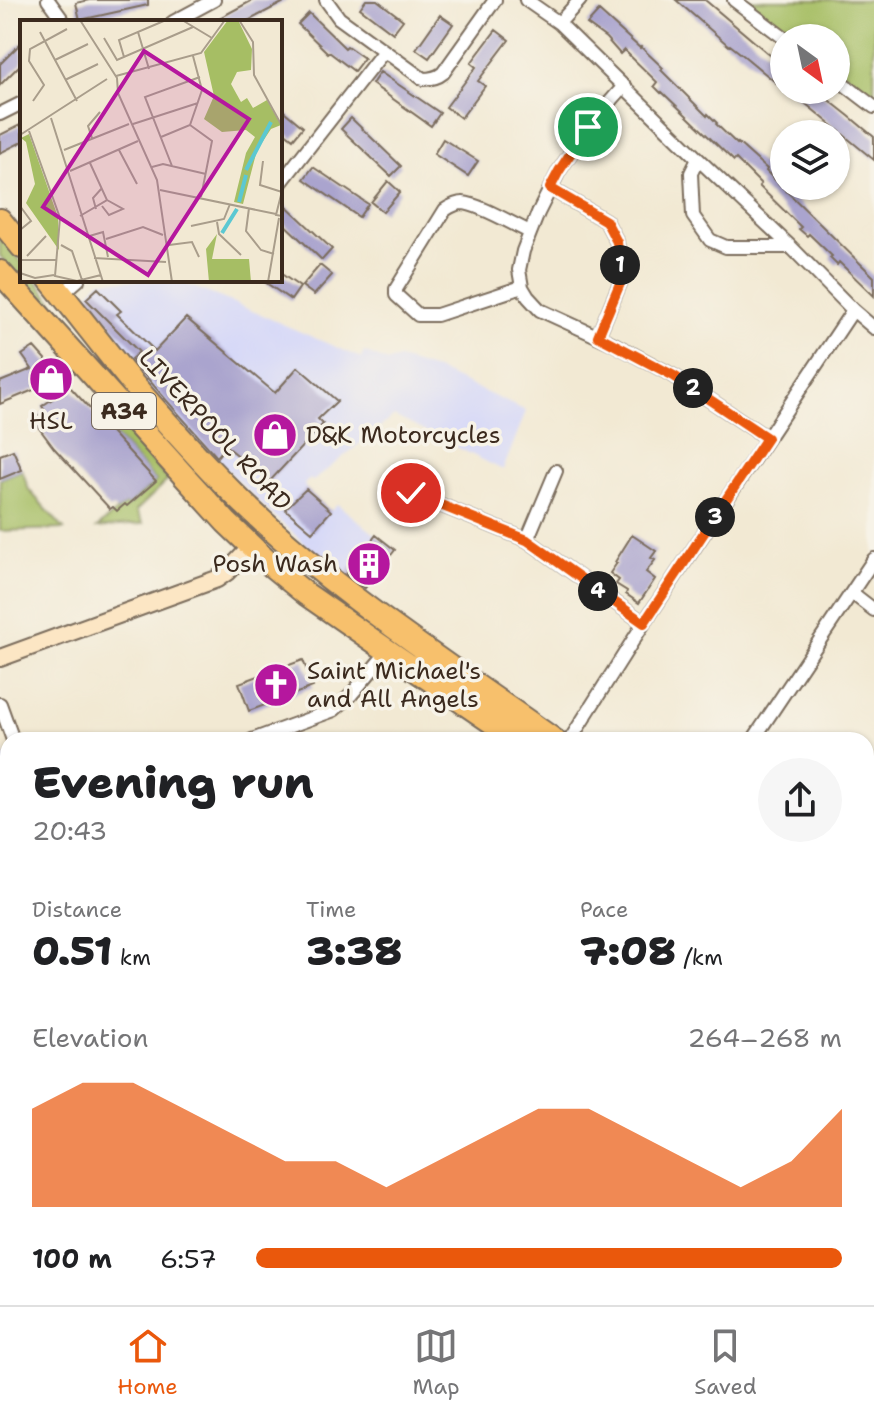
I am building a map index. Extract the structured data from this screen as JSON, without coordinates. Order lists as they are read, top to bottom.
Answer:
{
  "streets": {
    "highway": ["A34", "LIVERPOOL ROAD"]
  },
  "places": {
    "shop": ["HSL", "D&K Motorcycles"],
    "building": ["Posh Wash"],
    "church": ["Saint Michael's and All Angels"]
  },
  "north": "bottom right",
  "page": {
    "pins": [
      "1",
      "2",
      "3",
      "4"
    ],
    "heading": ["Evening run", "20:43"],
    "stats": [
      ["Distance", "0.51 km"],
      ["Time", "3:38"],
      ["Pace", "7:08 /km"]
    ],
    "chart": ["Elevation", "264–268 m"],
    "list": [
      {
        "name": "100 m",
        "note": "6:57"
      }
    ],
    "tabs": ["Home", "Map", "Saved"]
  }
}
